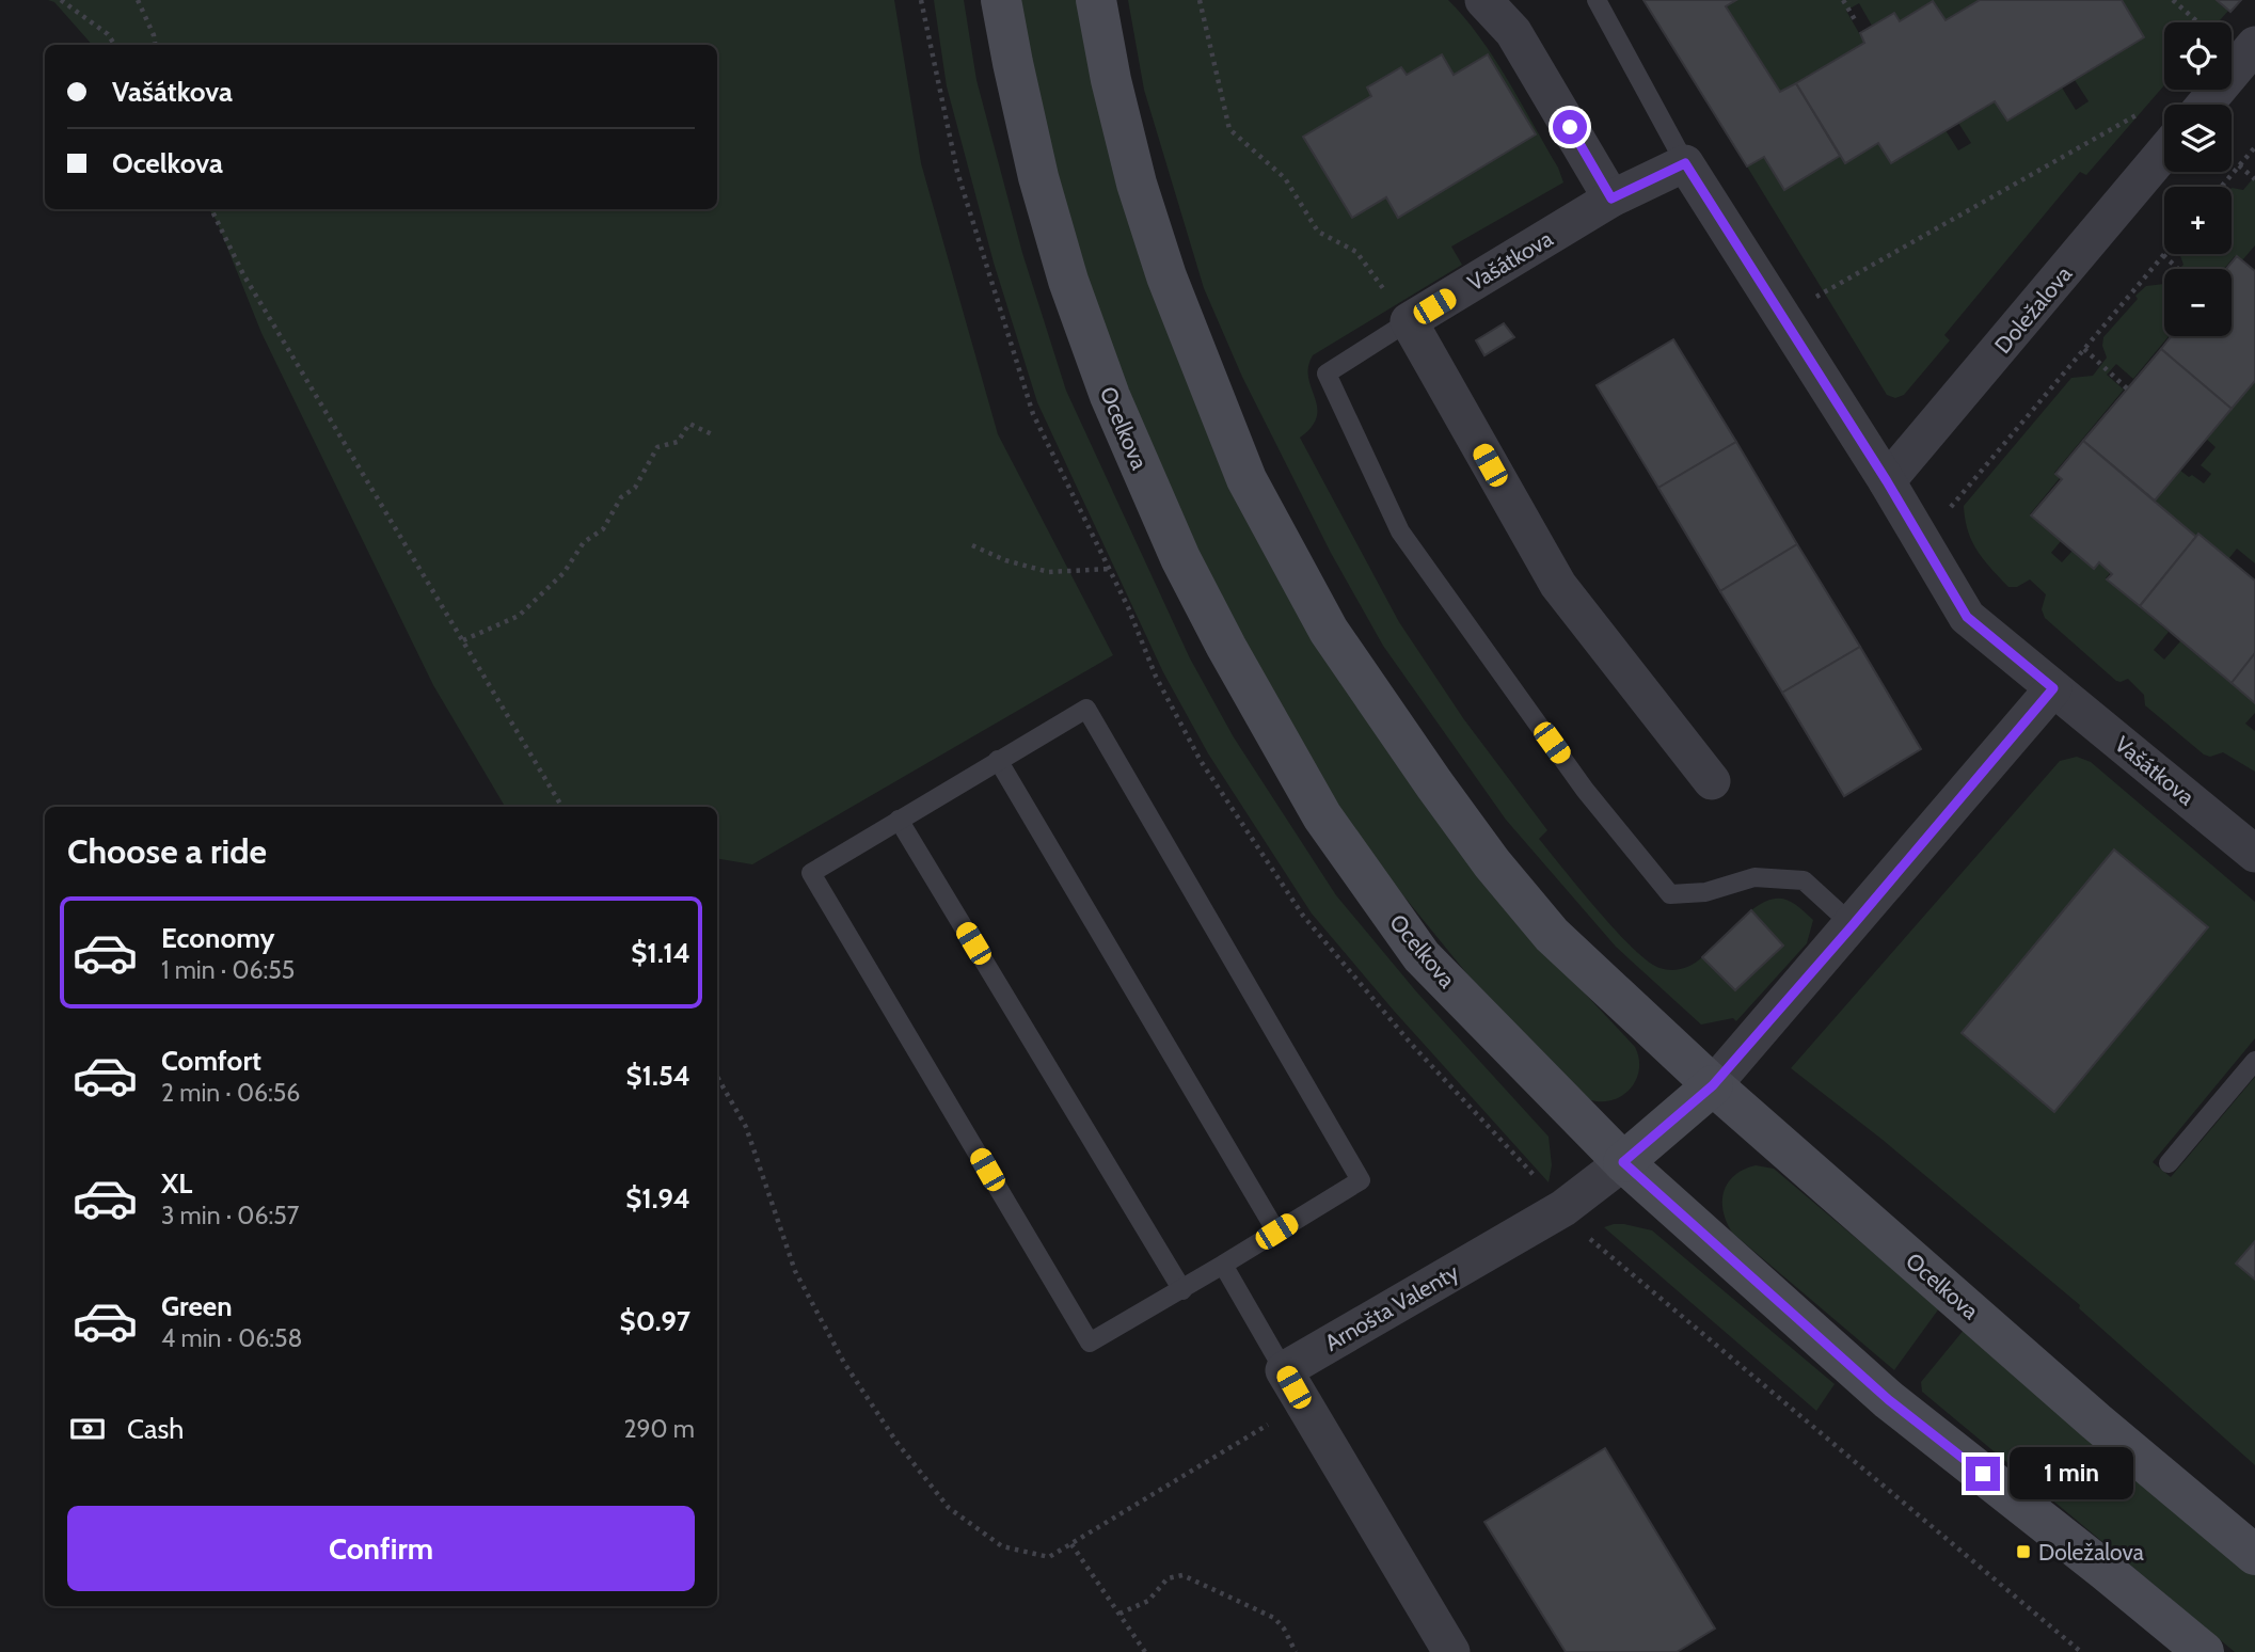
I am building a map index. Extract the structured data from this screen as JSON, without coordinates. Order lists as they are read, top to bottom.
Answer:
{
  "streets": {
    "street": [
      "Vašátkova",
      "Doležalova",
      "Ocelkova",
      "Arnošta Valenty"
    ]
  },
  "crossings": [
    ["Vašátkova", "Doležalova"],
    ["Ocelkova", "Arnošta Valenty"]
  ],
  "places": {
    "transit": ["Doležalova"]
  },
  "page": {
    "map_buttons": ["+", "−"],
    "banner": ["Vašátkova", "Ocelkova"],
    "heading": "Choose a ride",
    "list": [
      {
        "name": "Economy",
        "note": "1 min · 06:55",
        "value": "$1.14"
      },
      {
        "name": "Comfort",
        "note": "2 min · 06:56",
        "value": "$1.54"
      },
      {
        "name": "XL",
        "note": "3 min · 06:57",
        "value": "$1.94"
      },
      {
        "name": "Green",
        "note": "4 min · 06:58",
        "value": "$0.97"
      }
    ],
    "pay": ["Cash", "290 m"],
    "bubble": "1 min",
    "buttons": "Confirm"
  }
}
